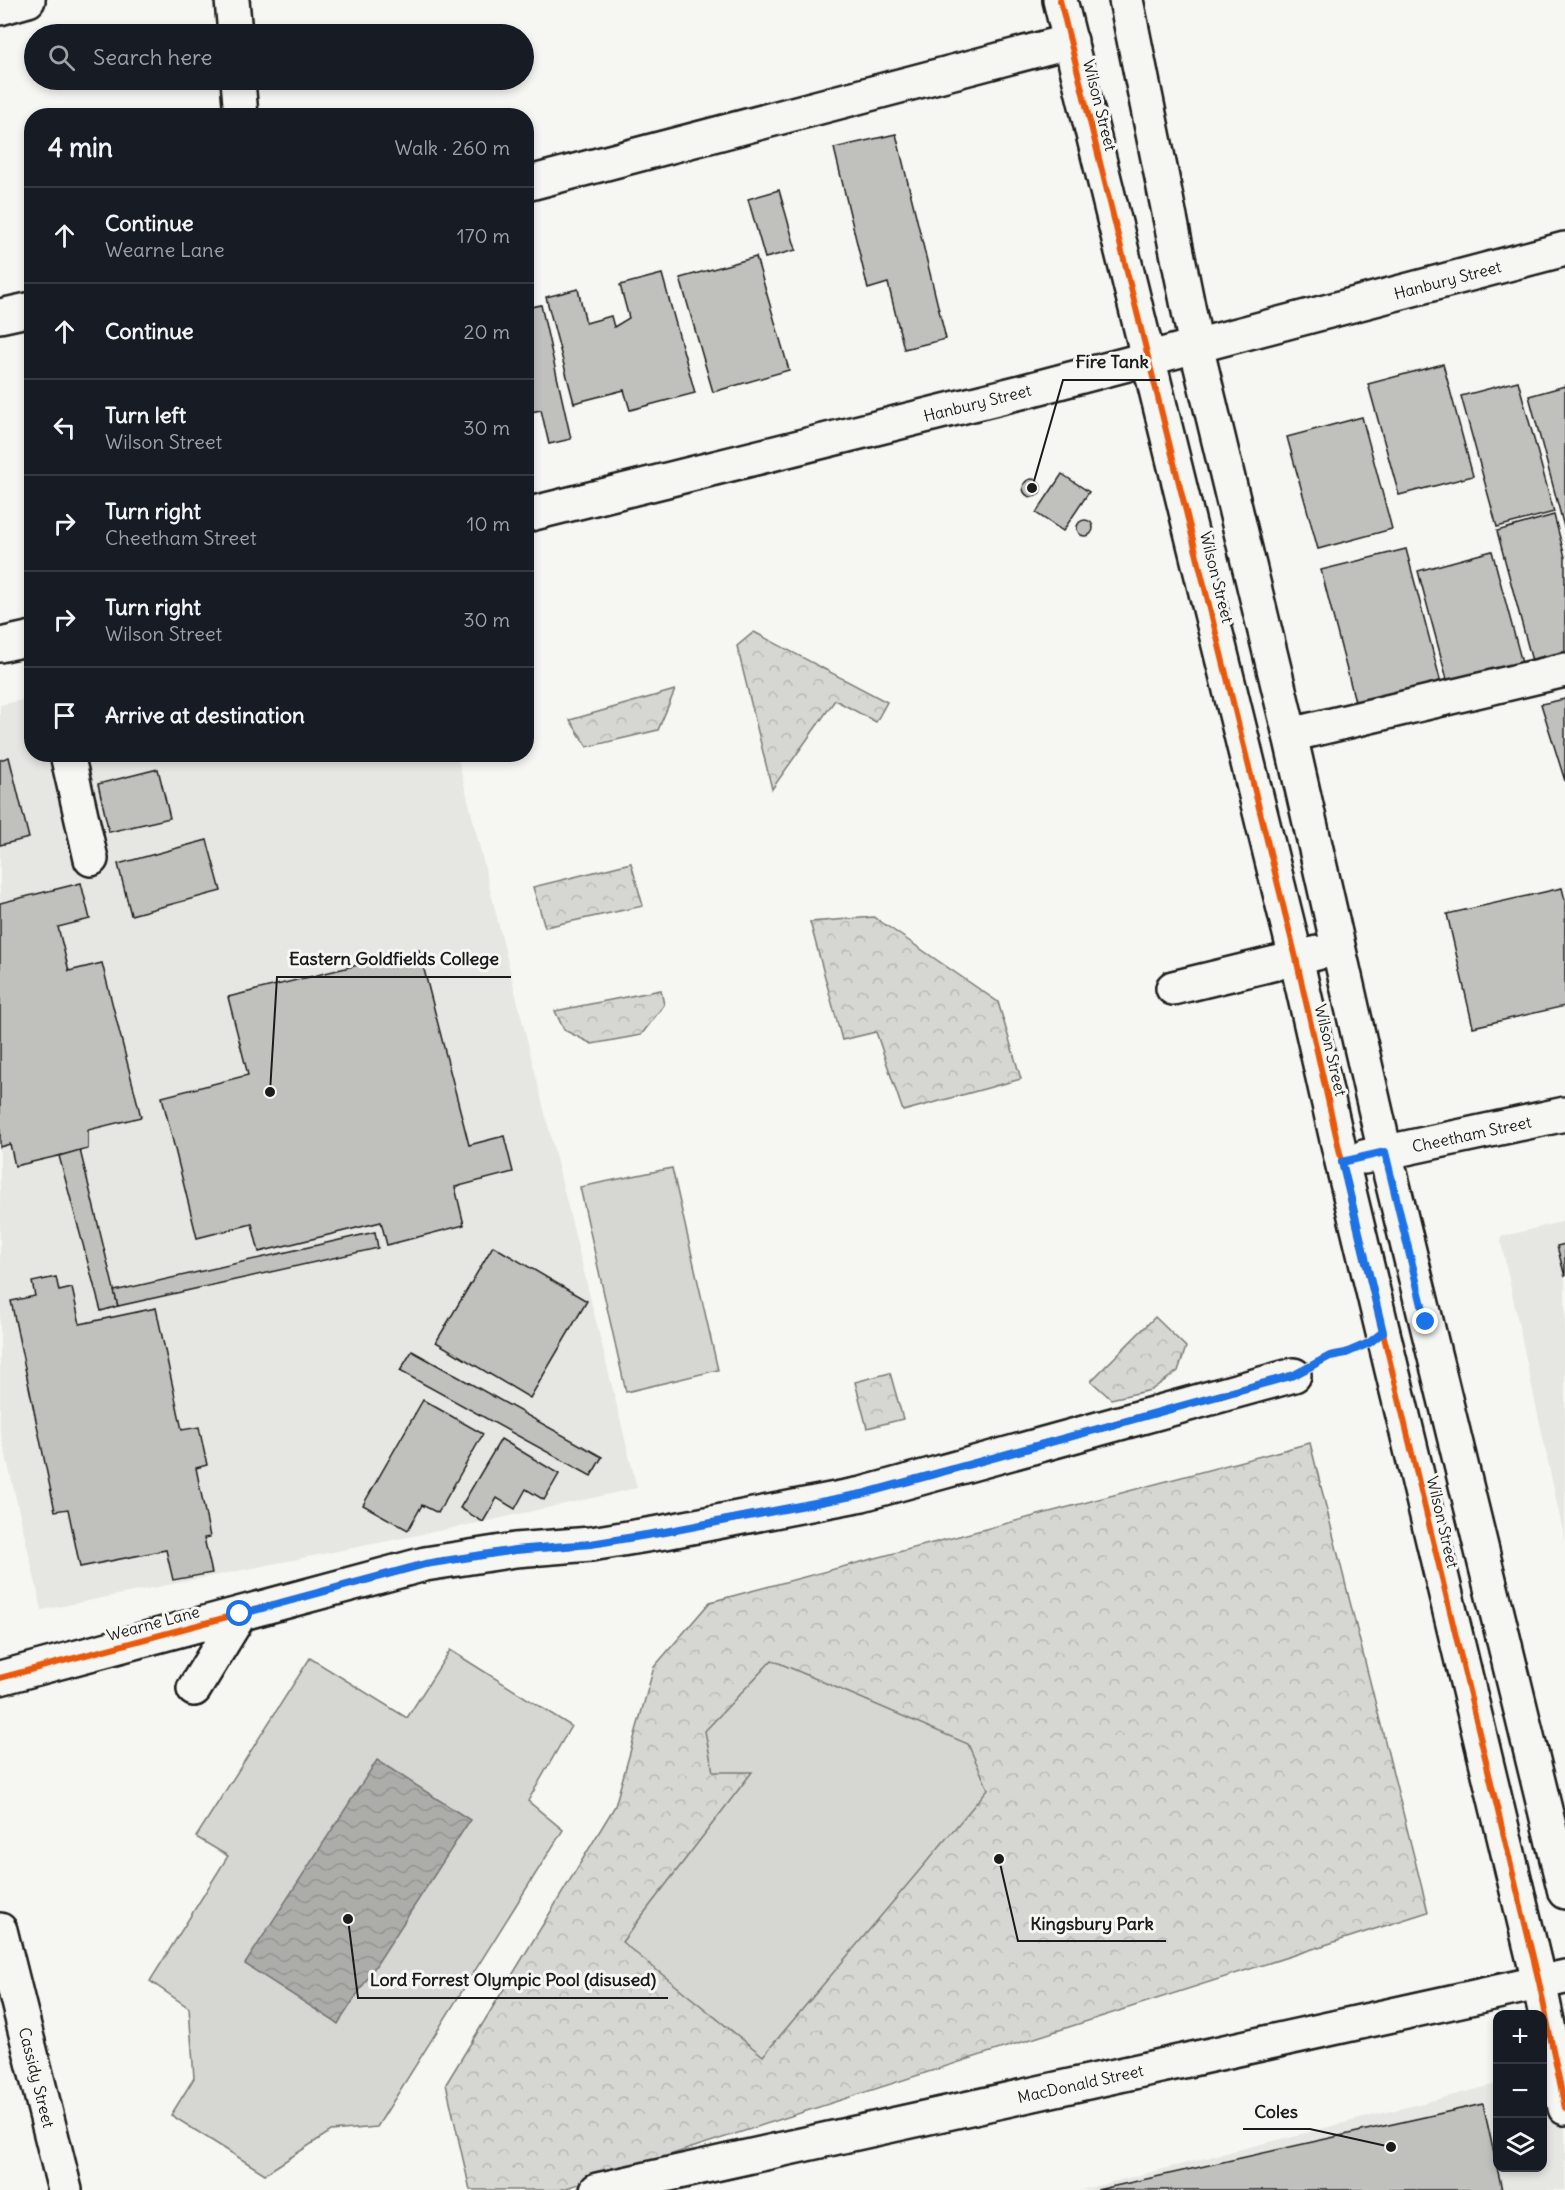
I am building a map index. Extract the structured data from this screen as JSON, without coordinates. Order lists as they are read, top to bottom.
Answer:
{
  "streets": {
    "street": [
      "Wilson Street",
      "Hanbury Street",
      "Cheetham Street",
      "Wearne Lane",
      "Cassidy Street",
      "MacDonald Street"
    ]
  },
  "crossings": [
    ["Wilson Street", "Hanbury Street"],
    ["Wilson Street", "Cheetham Street"],
    ["Wilson Street", "MacDonald Street"]
  ],
  "places": [
    "Fire Tank",
    "Eastern Goldfields College",
    "Kingsbury Park",
    "Lord Forrest Olympic Pool (disused)",
    "Coles"
  ],
  "page": {
    "search": "Search here",
    "heading": ["4 min", "Walk · 260 m"],
    "list": [
      ["Continue", "Wearne Lane", "170 m"],
      ["Continue", "20 m"],
      ["Turn left", "Wilson Street", "30 m"],
      ["Turn right", "Cheetham Street", "10 m"],
      ["Turn right", "Wilson Street", "30 m"],
      "Arrive at destination"
    ],
    "map_buttons": ["+", "−"]
  }
}
